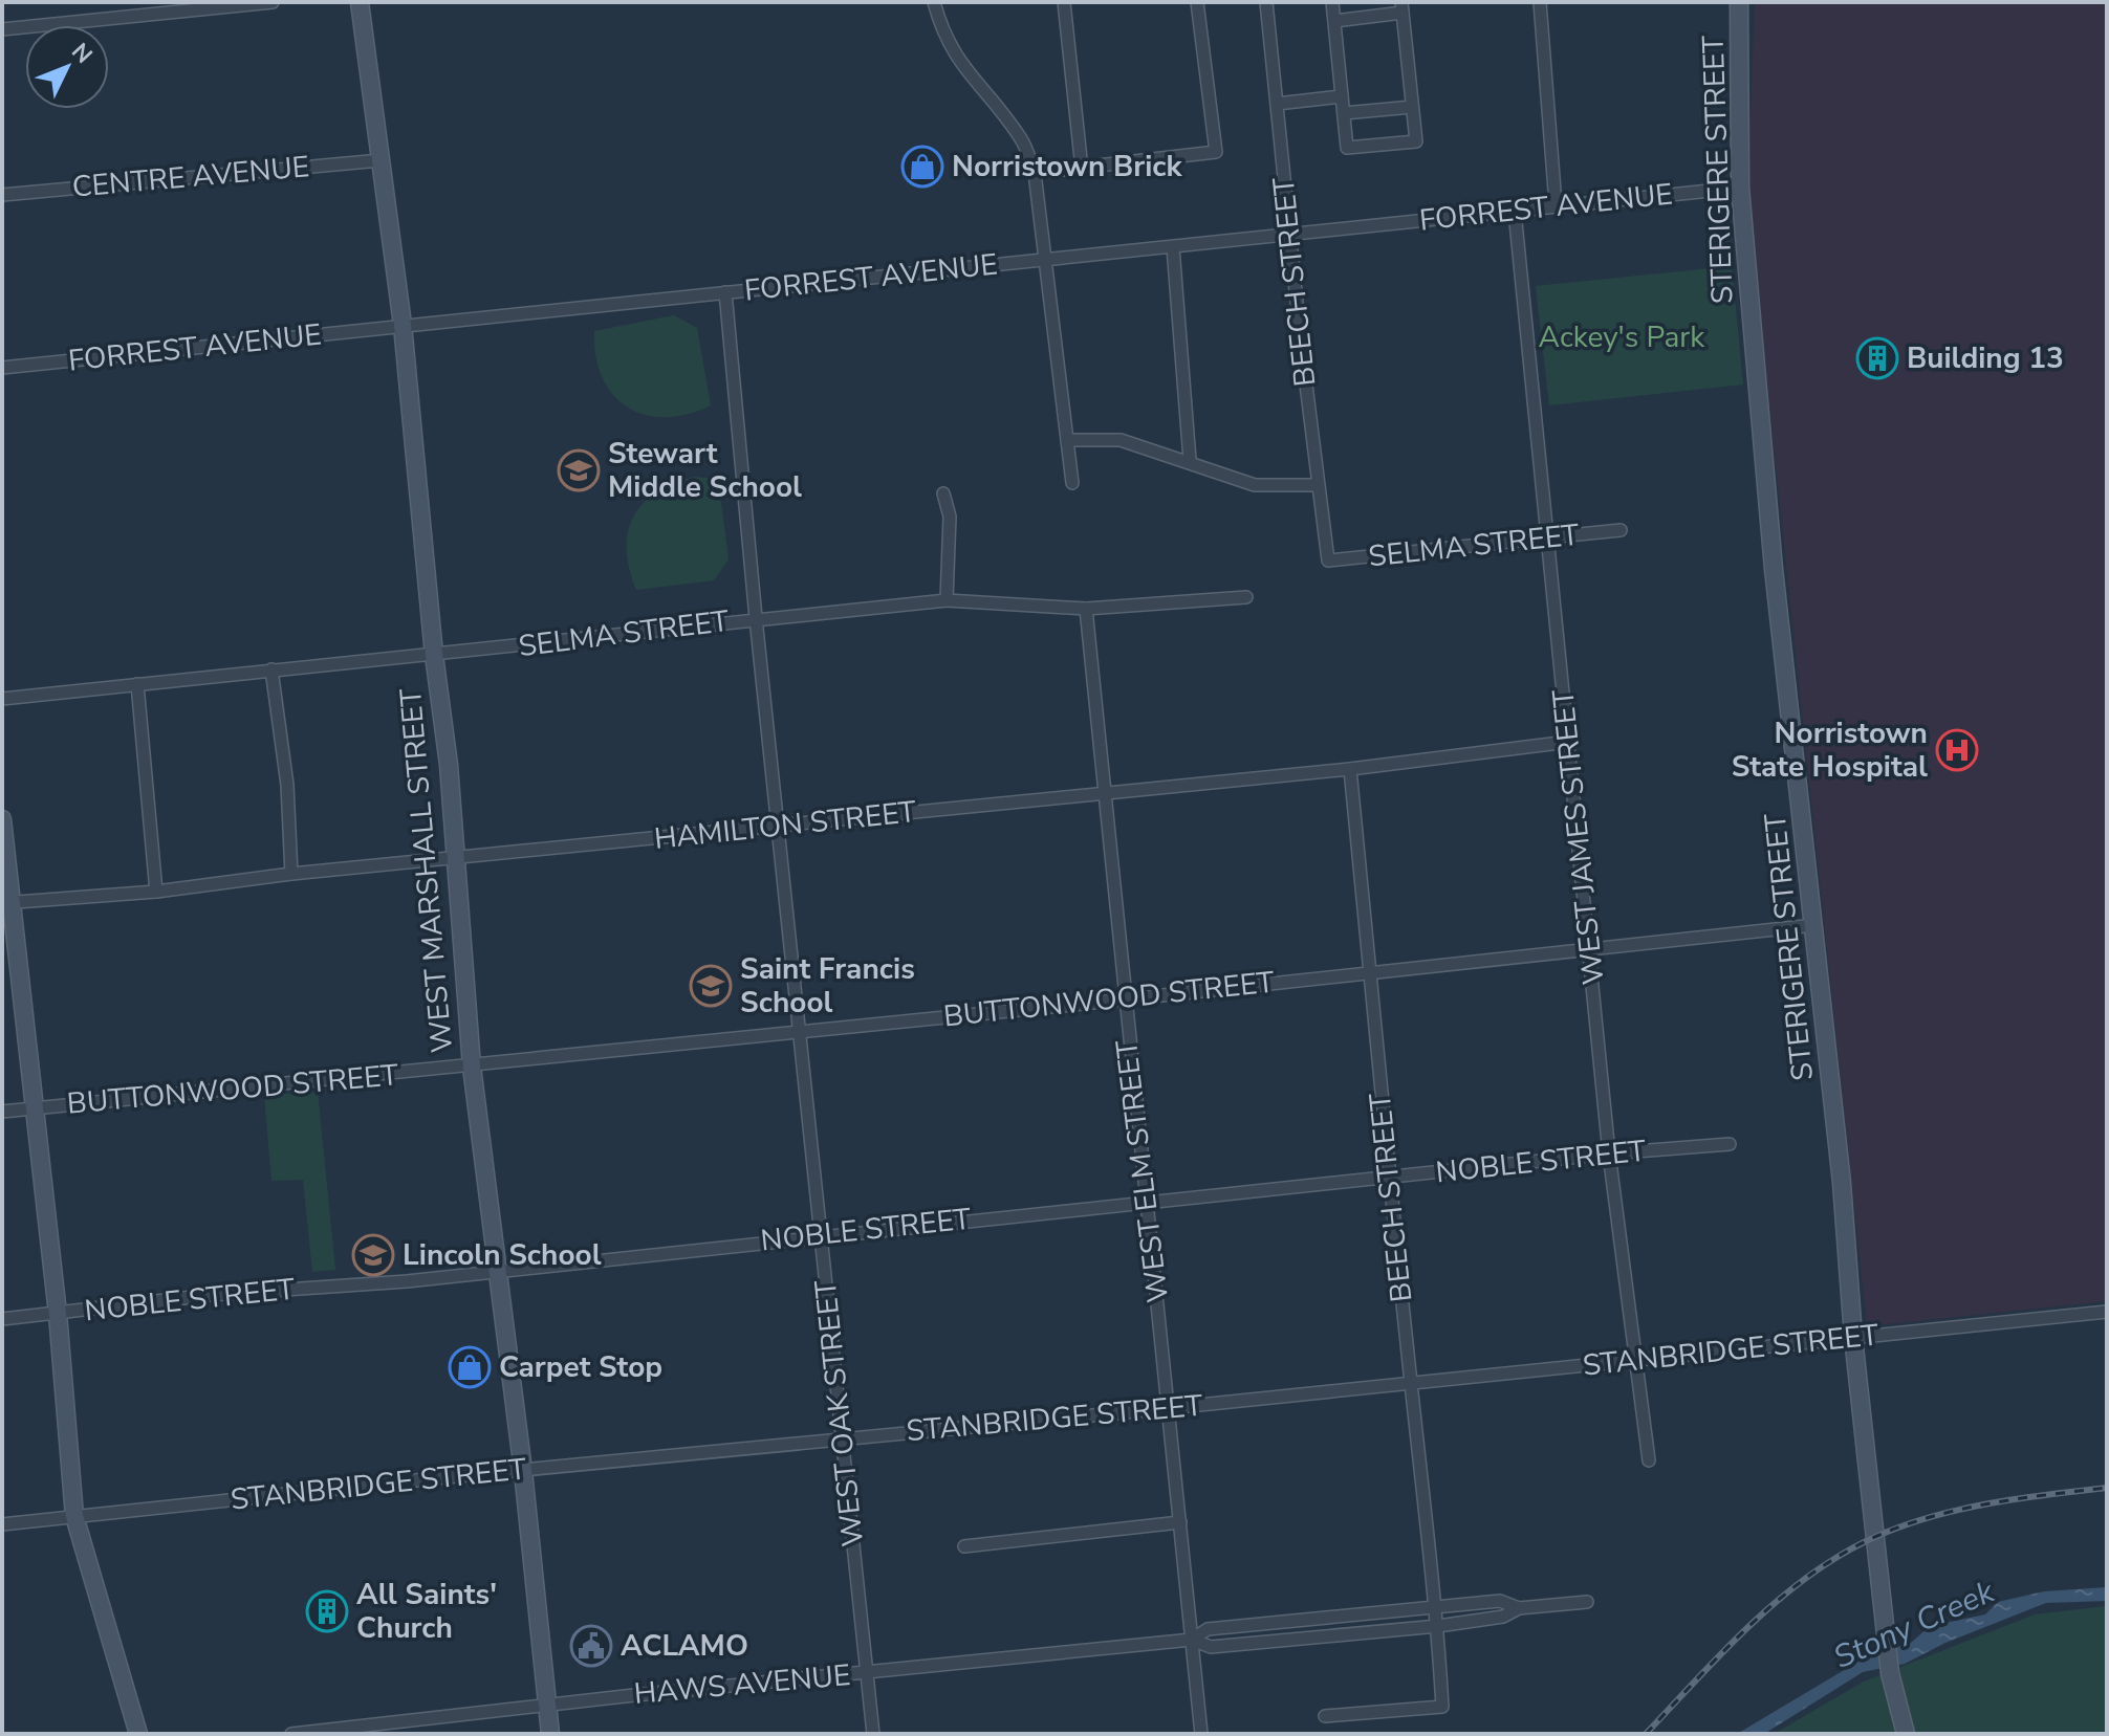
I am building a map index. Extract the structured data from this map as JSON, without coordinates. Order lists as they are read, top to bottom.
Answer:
{
  "streets": {
    "street": [
      "STERIGERE STREET",
      "CENTRE AVENUE",
      "FORREST AVENUE",
      "BEECH STREET",
      "SELMA STREET",
      "HAMILTON STREET",
      "WEST JAMES STREET",
      "WEST MARSHALL STREET",
      "BUTTONWOOD STREET",
      "NOBLE STREET",
      "WEST ELM STREET",
      "STANBRIDGE STREET",
      "WEST OAK STREET",
      "HAWS AVENUE"
    ]
  },
  "crossings": [
    ["STERIGERE STREET", "FORREST AVENUE"],
    ["STERIGERE STREET", "BUTTONWOOD STREET"],
    ["STERIGERE STREET", "STANBRIDGE STREET"],
    ["CENTRE AVENUE", "WEST MARSHALL STREET"],
    ["FORREST AVENUE", "BEECH STREET"],
    ["FORREST AVENUE", "WEST JAMES STREET"],
    ["FORREST AVENUE", "WEST MARSHALL STREET"],
    ["FORREST AVENUE", "WEST OAK STREET"],
    ["BEECH STREET", "SELMA STREET"],
    ["BEECH STREET", "HAMILTON STREET"],
    ["BEECH STREET", "BUTTONWOOD STREET"],
    ["BEECH STREET", "NOBLE STREET"],
    ["BEECH STREET", "STANBRIDGE STREET"],
    ["BEECH STREET", "HAWS AVENUE"],
    ["SELMA STREET", "WEST JAMES STREET"],
    ["SELMA STREET", "WEST MARSHALL STREET"],
    ["SELMA STREET", "WEST ELM STREET"],
    ["SELMA STREET", "WEST OAK STREET"],
    ["HAMILTON STREET", "WEST JAMES STREET"],
    ["HAMILTON STREET", "WEST MARSHALL STREET"],
    ["HAMILTON STREET", "WEST ELM STREET"],
    ["HAMILTON STREET", "WEST OAK STREET"],
    ["WEST JAMES STREET", "BUTTONWOOD STREET"],
    ["WEST JAMES STREET", "NOBLE STREET"],
    ["WEST JAMES STREET", "STANBRIDGE STREET"],
    ["WEST MARSHALL STREET", "BUTTONWOOD STREET"],
    ["WEST MARSHALL STREET", "NOBLE STREET"],
    ["WEST MARSHALL STREET", "STANBRIDGE STREET"],
    ["WEST MARSHALL STREET", "HAWS AVENUE"],
    ["BUTTONWOOD STREET", "WEST ELM STREET"],
    ["BUTTONWOOD STREET", "WEST OAK STREET"],
    ["NOBLE STREET", "WEST ELM STREET"],
    ["NOBLE STREET", "WEST OAK STREET"],
    ["WEST ELM STREET", "STANBRIDGE STREET"],
    ["WEST ELM STREET", "HAWS AVENUE"],
    ["STANBRIDGE STREET", "WEST OAK STREET"],
    ["WEST OAK STREET", "HAWS AVENUE"]
  ],
  "water": ["Stony Creek"],
  "parks": ["Ackey's Park"],
  "places": {
    "shop": ["Norristown Brick", "Carpet Stop"],
    "building": ["Building 13", "All Saints' Church"],
    "school or university": ["Stewart Middle School", "Saint Francis School", "Lincoln School"],
    "hospital": ["Norristown State Hospital"],
    "public building": ["ACLAMO"]
  },
  "north": "top right"
}
